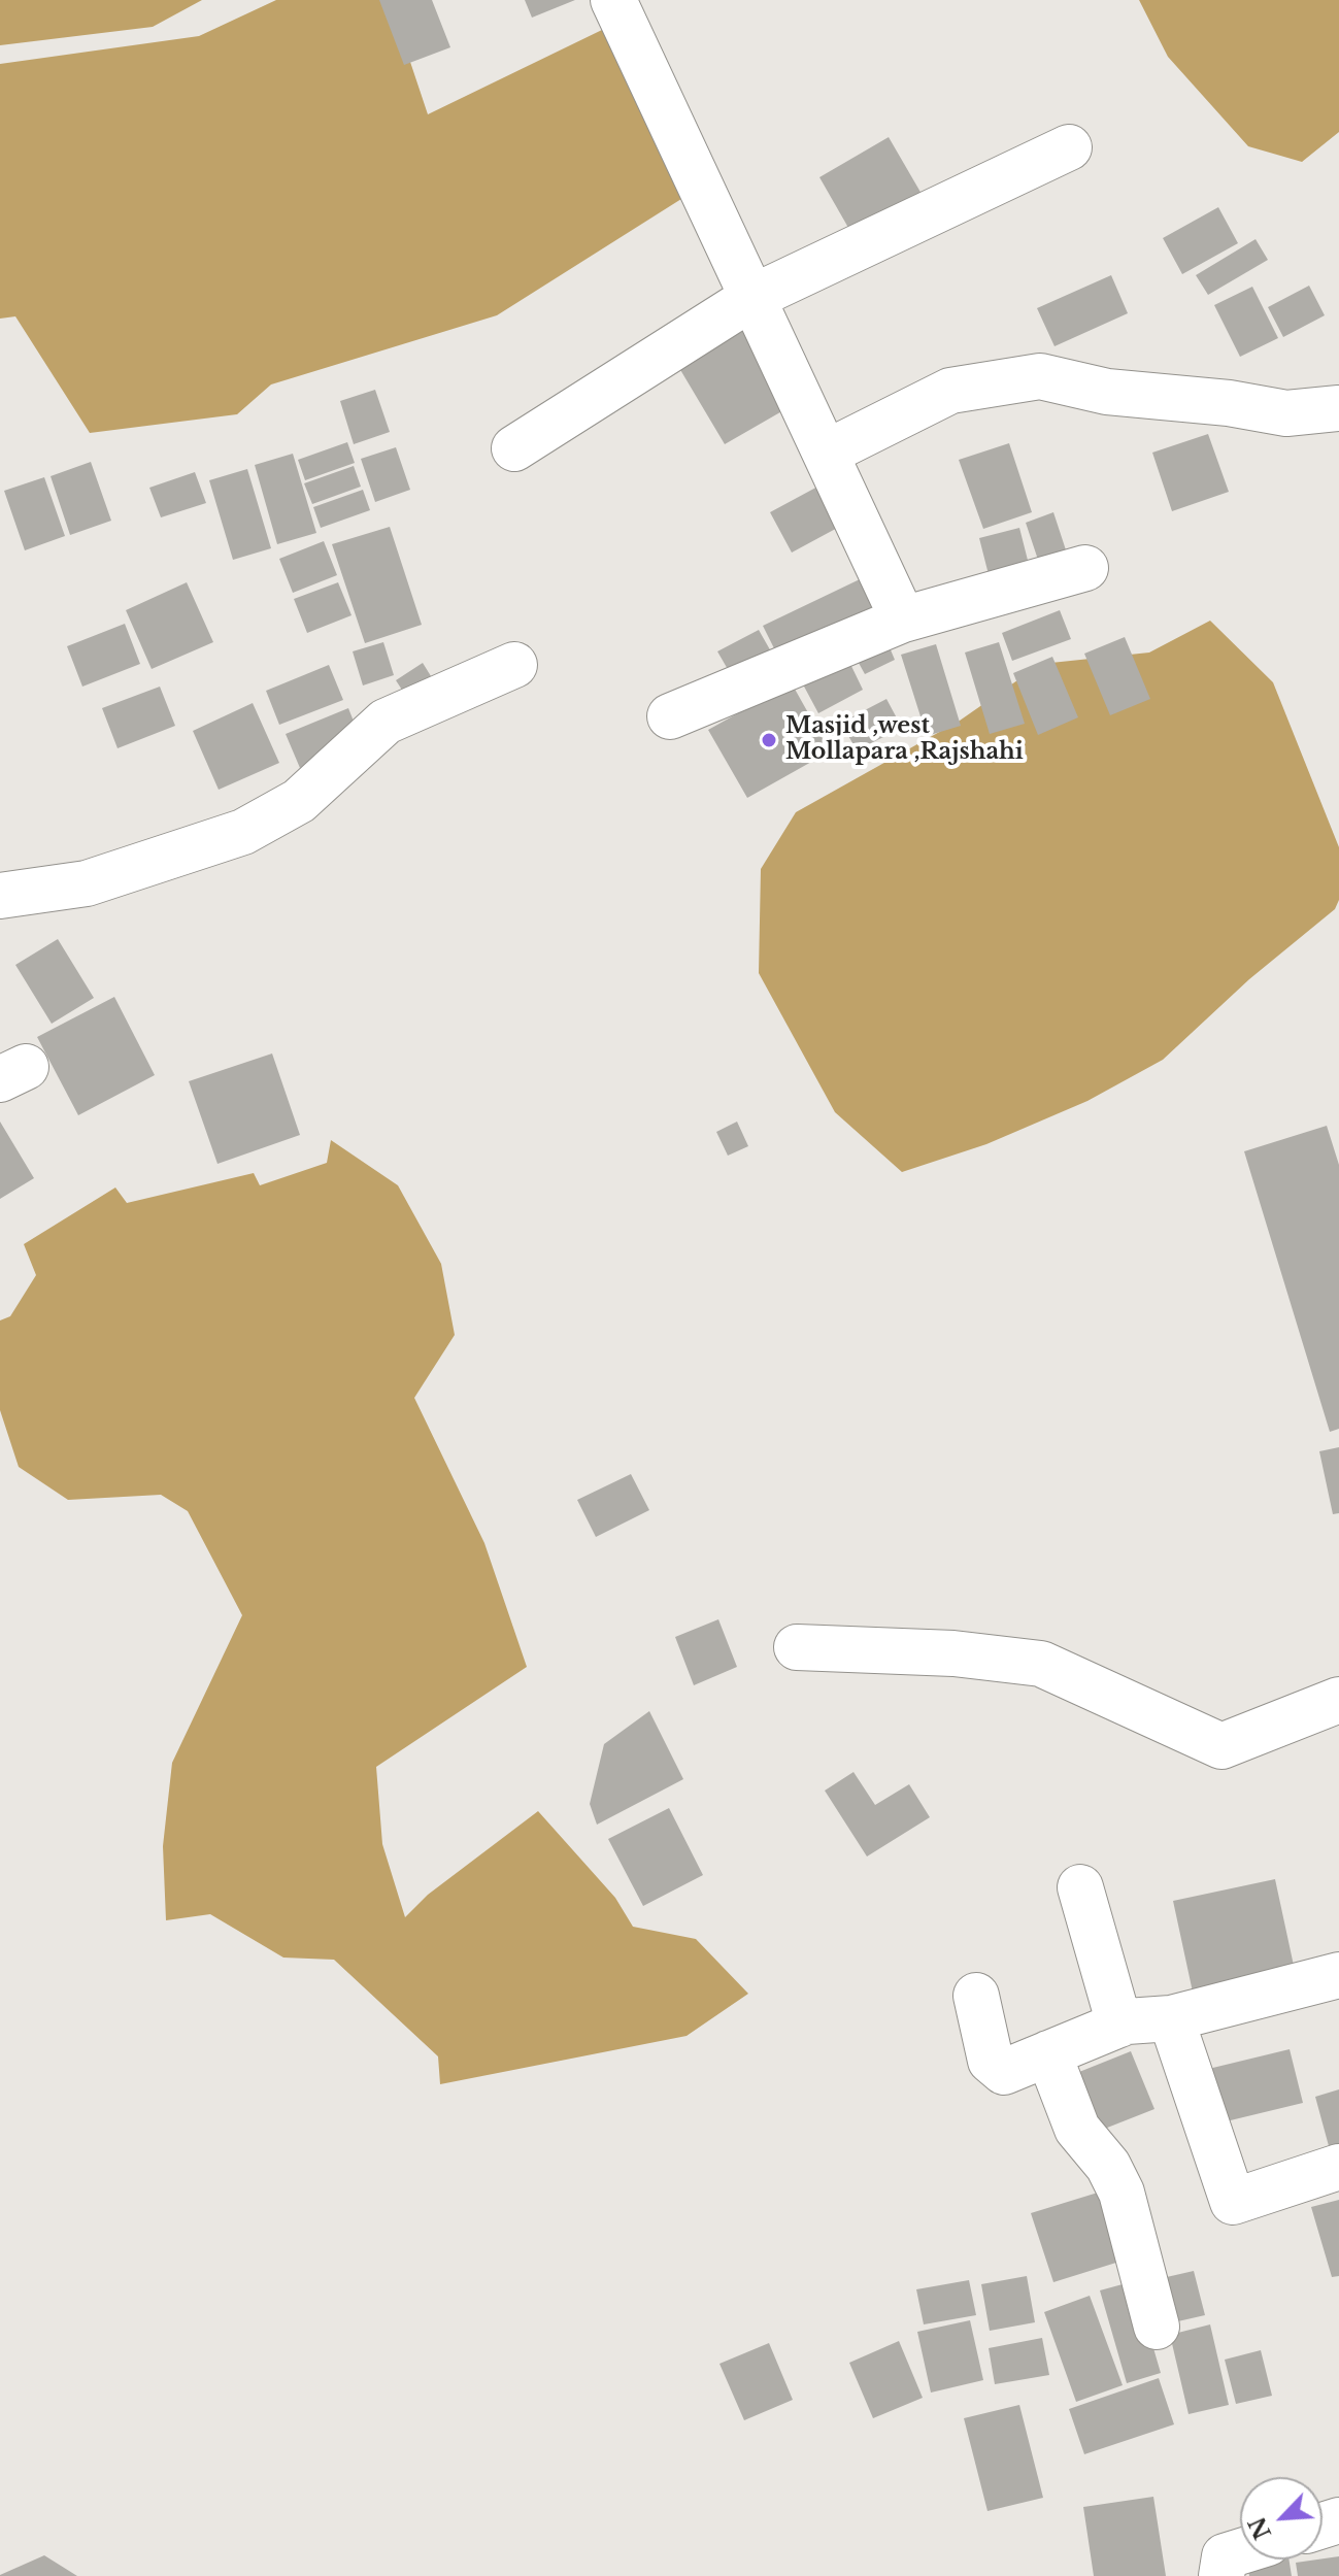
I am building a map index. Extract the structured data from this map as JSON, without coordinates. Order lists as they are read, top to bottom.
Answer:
{
  "places": ["Masjid ,west Mollapara ,Rajshahi"],
  "north": "bottom left"
}
